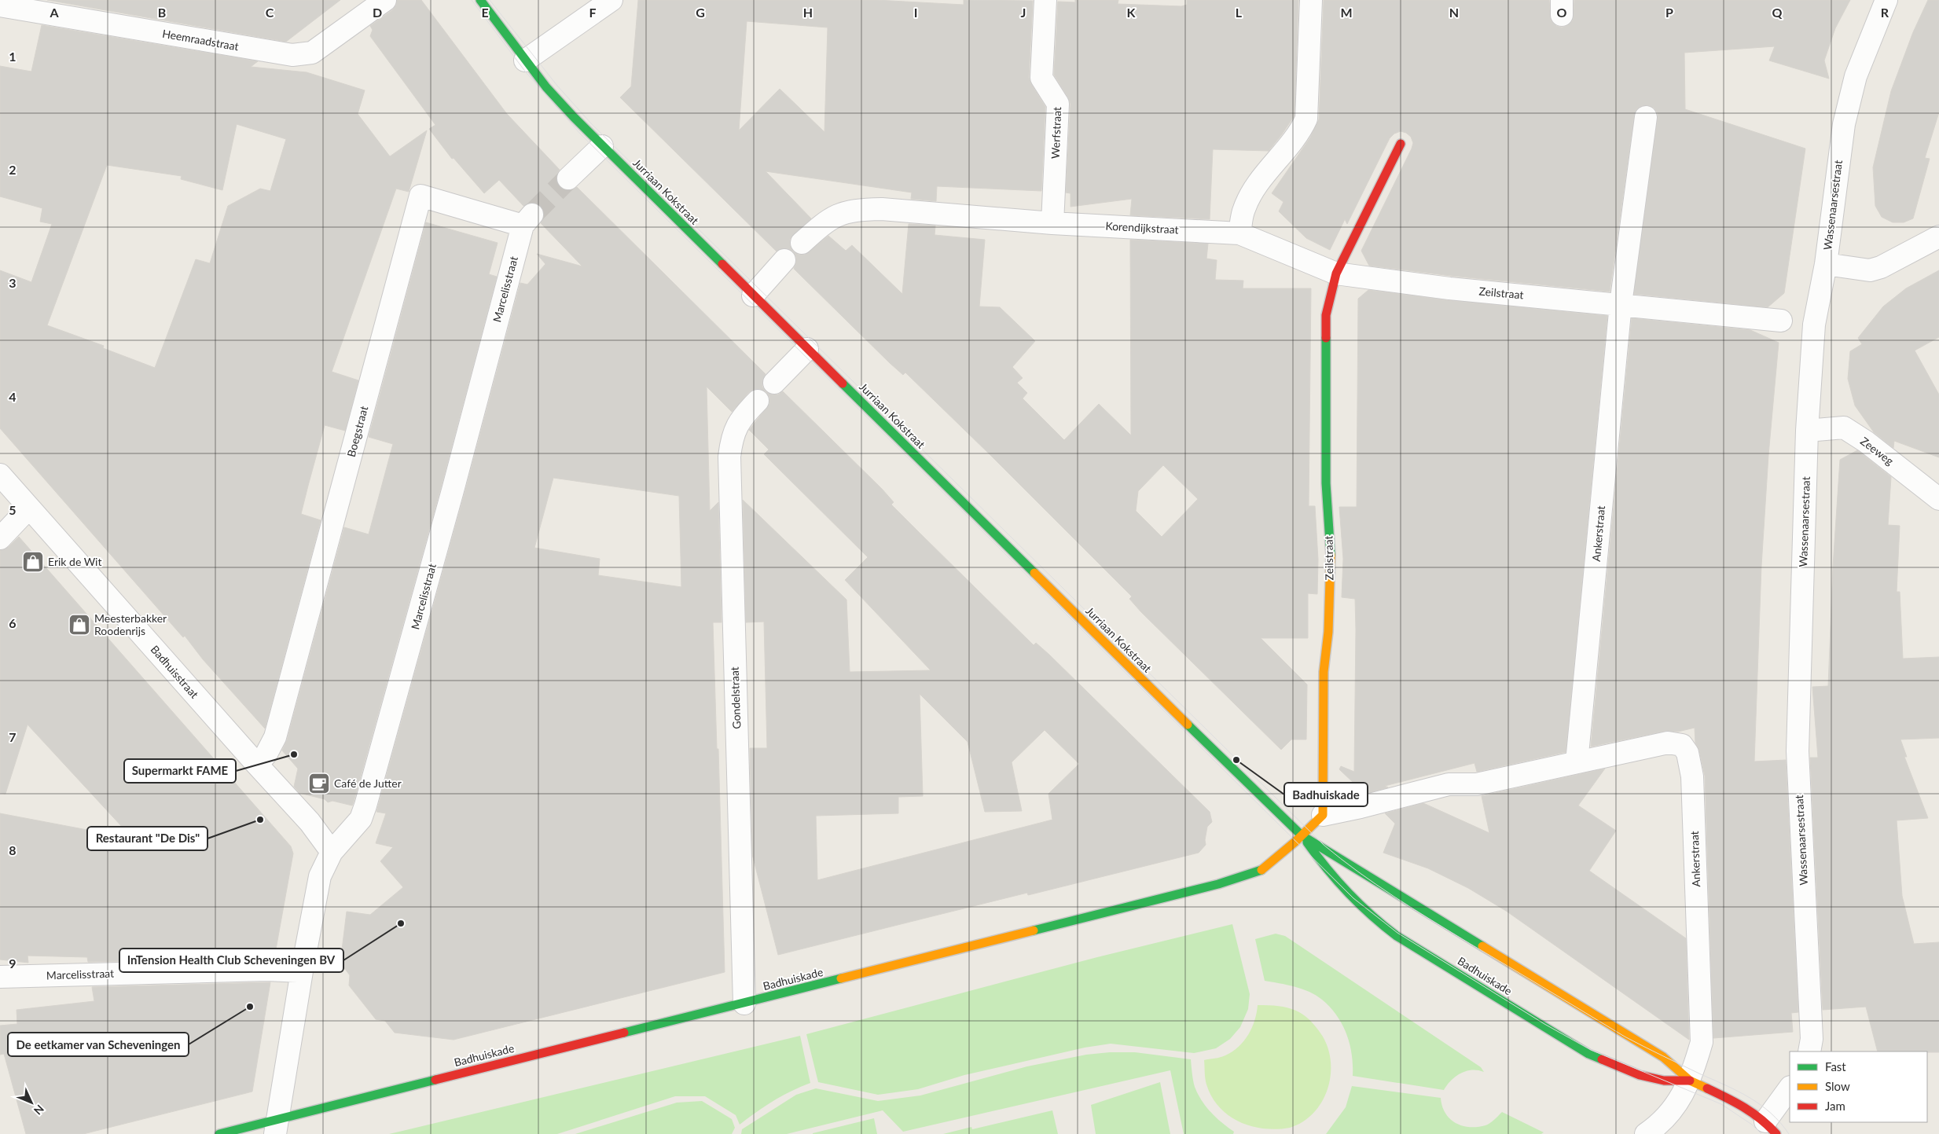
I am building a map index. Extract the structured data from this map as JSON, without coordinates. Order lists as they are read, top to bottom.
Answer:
{
  "streets": {
    "main road": ["Jurriaan Kokstraat", "Zeilstraat", "Badhuiskade"],
    "street": [
      "Heemraadstraat",
      "Werfstraat",
      "Wassenaarsestraat",
      "Korendijkstraat",
      "Marcelisstraat",
      "Boegstraat",
      "Zeeweg",
      "Ankerstraat",
      "Badhuisstraat",
      "Gondelstraat"
    ]
  },
  "crossings": [
    ["Werfstraat", "Korendijkstraat"],
    ["Jurriaan Kokstraat", "Badhuiskade"],
    ["Wassenaarsestraat", "Zeeweg"],
    ["Korendijkstraat", "Zeilstraat"],
    ["Marcelisstraat", "Boegstraat"],
    ["Marcelisstraat", "Badhuisstraat"],
    ["Marcelisstraat", "Badhuiskade"],
    ["Zeilstraat", "Ankerstraat"],
    ["Boegstraat", "Badhuisstraat"],
    ["Ankerstraat", "Badhuiskade"],
    ["Gondelstraat", "Badhuiskade"]
  ],
  "places": {
    "shop": ["Erik de Wit", "Meesterbakker Roodenrijs"],
    "other": [
      "Supermarkt FAME",
      "Badhuiskade",
      "Restaurant \"De Dis\"",
      "InTension Health Club Scheveningen BV",
      "De eetkamer van Scheveningen"
    ],
    "cafe": ["Café de Jutter"]
  },
  "legend": ["Fast", "Slow", "Jam"],
  "north": "bottom right",
  "grid": {
    "columns": [
      "A",
      "B",
      "C",
      "D",
      "E",
      "F",
      "G",
      "H",
      "I",
      "J",
      "K",
      "L",
      "M",
      "N",
      "O",
      "P",
      "Q",
      "R"
    ],
    "rows": [
      "1",
      "2",
      "3",
      "4",
      "5",
      "6",
      "7",
      "8",
      "9"
    ]
  }
}
